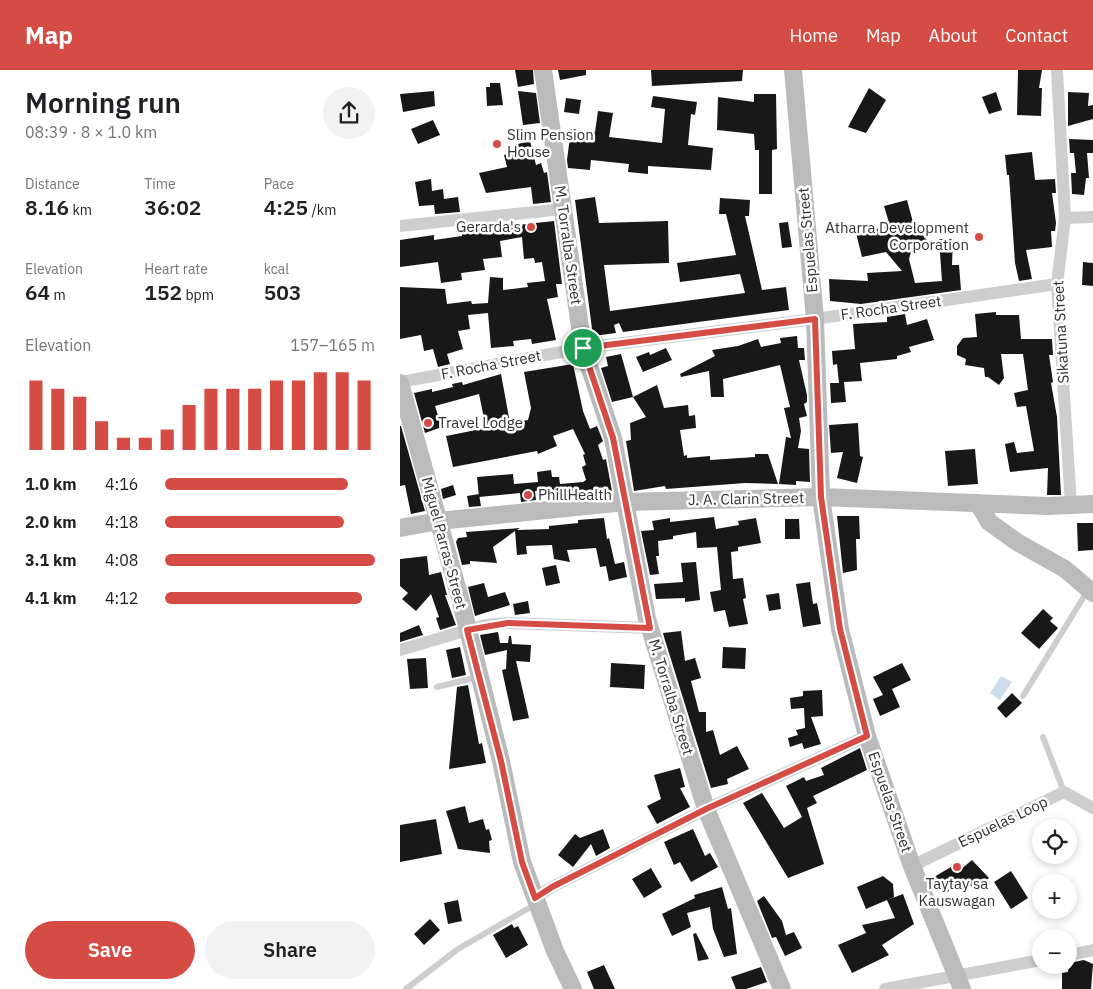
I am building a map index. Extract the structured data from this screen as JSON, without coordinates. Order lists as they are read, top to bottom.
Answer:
{
  "streets": {
    "street": [
      "Espuelas Street",
      "M. Torralba Street",
      "F. Rocha Street",
      "Sikatuna Street",
      "J. A. Clarin Street",
      "Miguel Parras Street",
      "Espuelas Loop"
    ]
  },
  "crossings": [
    ["Espuelas Street", "F. Rocha Street"],
    ["Espuelas Street", "J. A. Clarin Street"],
    ["Espuelas Street", "Espuelas Loop"],
    ["M. Torralba Street", "F. Rocha Street"],
    ["M. Torralba Street", "J. A. Clarin Street"],
    ["F. Rocha Street", "Sikatuna Street"],
    ["F. Rocha Street", "Miguel Parras Street"],
    ["Sikatuna Street", "J. A. Clarin Street"],
    ["J. A. Clarin Street", "Miguel Parras Street"]
  ],
  "places": [
    "Slim Pension House",
    "Gerarda's",
    "Atharra Development Corporation",
    "Travel Lodge",
    "PhillHealth",
    "Taytay sa Kauswagan"
  ],
  "page": {
    "header": "Map",
    "nav": [
      "Home",
      "Map",
      "About",
      "Contact"
    ],
    "heading": ["Morning run", "08:39 · 8 × 1.0 km"],
    "stats": [
      ["Distance", "8.16 km"],
      ["Time", "36:02"],
      ["Pace", "4:25 /km"],
      ["Elevation", "64 m"],
      ["Heart rate", "152 bpm"],
      ["kcal", "503"]
    ],
    "chart": ["Elevation", "157–165 m"],
    "list": [
      {
        "name": "1.0 km",
        "note": "4:16"
      },
      {
        "name": "2.0 km",
        "note": "4:18"
      },
      {
        "name": "3.1 km",
        "note": "4:08"
      },
      {
        "name": "4.1 km",
        "note": "4:12"
      }
    ],
    "map_buttons": ["+", "−"],
    "buttons": ["Save", "Share"]
  }
}
